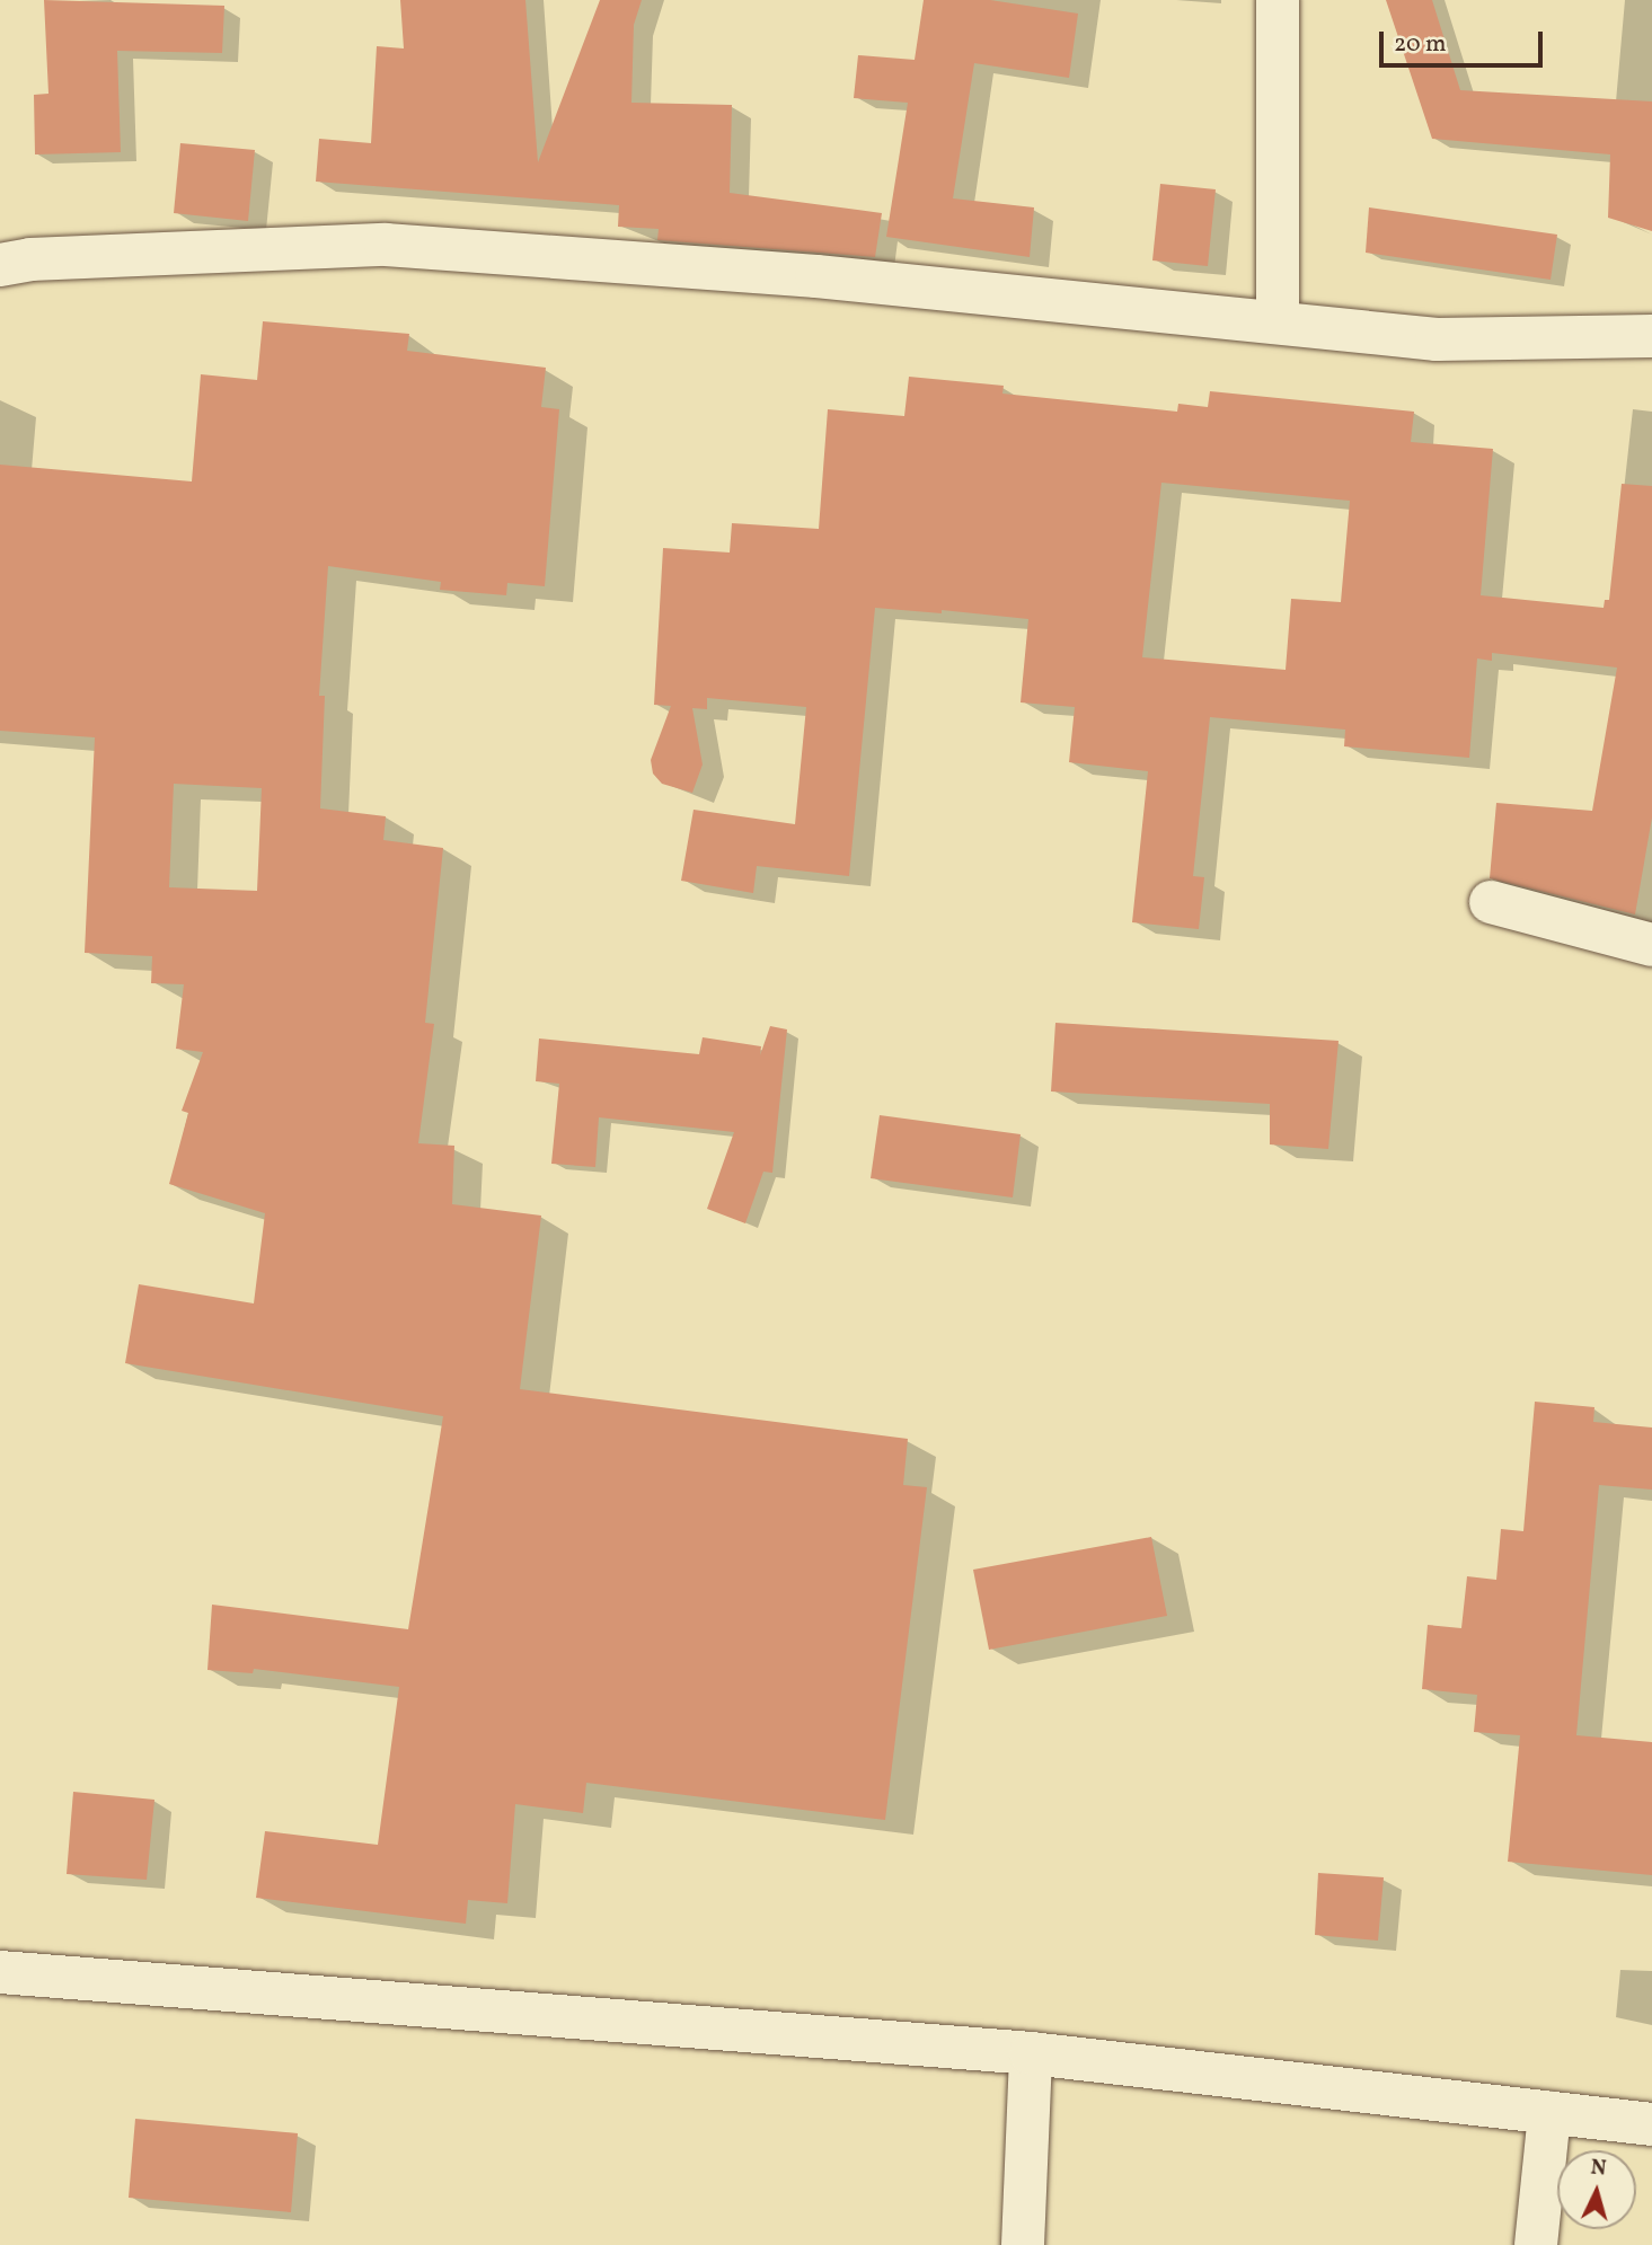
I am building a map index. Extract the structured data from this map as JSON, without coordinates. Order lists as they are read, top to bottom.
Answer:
{
  "scale_bar": "20 m",
  "north": "top"
}
